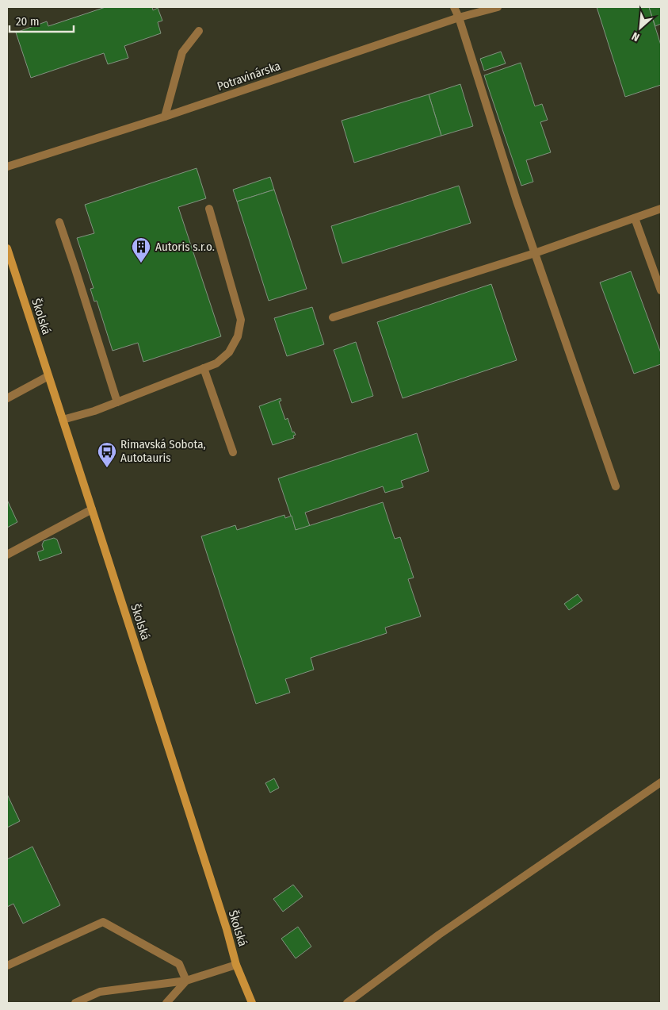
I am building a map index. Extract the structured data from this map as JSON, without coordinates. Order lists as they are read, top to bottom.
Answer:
{
  "streets": {
    "main road": ["Školská"],
    "lane": ["Potravinárska"]
  },
  "places": {
    "building": ["Autoris s.r.o."],
    "bus stop": ["Rimavská Sobota, Autotauris"]
  },
  "scale_bar": "20 m",
  "north": "bottom left"
}
